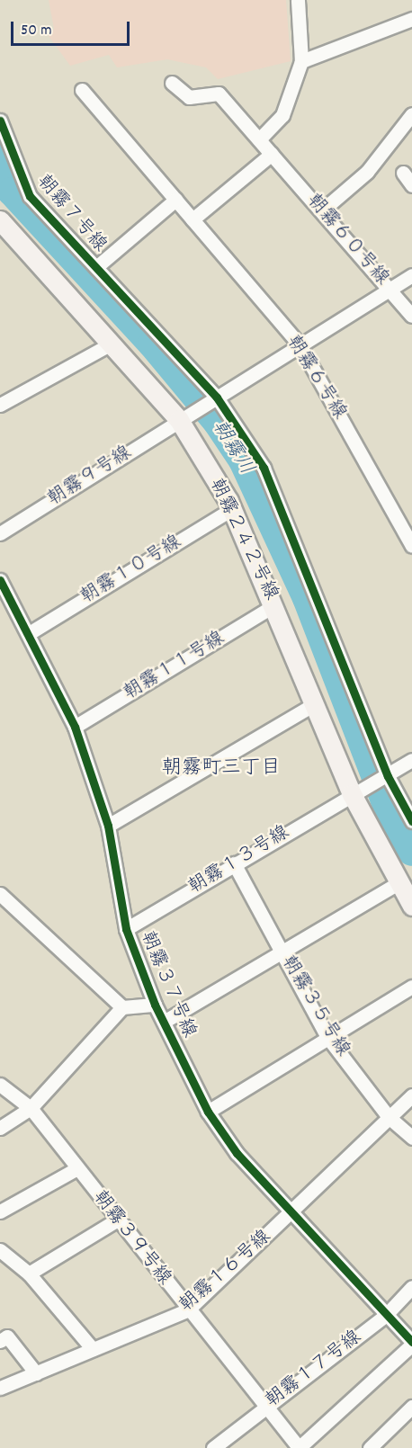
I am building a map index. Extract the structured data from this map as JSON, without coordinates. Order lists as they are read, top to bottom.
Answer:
{
  "streets": {
    "street": [
      "朝霧７号線",
      "朝霧６０号線",
      "朝霧６号線",
      "朝霧９号線",
      "朝霧２４２号線",
      "朝霧１０号線",
      "朝霧１１号線",
      "朝霧１３号線",
      "朝霧３７号線",
      "朝霧３５号線",
      "朝霧３９号線",
      "朝霧１６号線",
      "朝霧１７号線"
    ]
  },
  "crossings": [
    ["朝霧７号線", "朝霧６０号線"],
    ["朝霧７号線", "朝霧１３号線"],
    ["朝霧６０号線", "朝霧６号線"],
    ["朝霧６０号線", "朝霧９号線"],
    ["朝霧６０号線", "朝霧２４２号線"],
    ["朝霧９号線", "朝霧２４２号線"],
    ["朝霧２４２号線", "朝霧１０号線"],
    ["朝霧２４２号線", "朝霧１１号線"],
    ["朝霧２４２号線", "朝霧１３号線"],
    ["朝霧１０号線", "朝霧３７号線"],
    ["朝霧１１号線", "朝霧３７号線"],
    ["朝霧１３号線", "朝霧３７号線"],
    ["朝霧１３号線", "朝霧３５号線"],
    ["朝霧３７号線", "朝霧１６号線"],
    ["朝霧３７号線", "朝霧１７号線"],
    ["朝霧３５号線", "朝霧１６号線"],
    ["朝霧３９号線", "朝霧１６号線"],
    ["朝霧３９号線", "朝霧１７号線"]
  ],
  "districts": ["朝霧町三丁目"],
  "water": ["朝霧川"],
  "scale_bar": "50 m"
}
